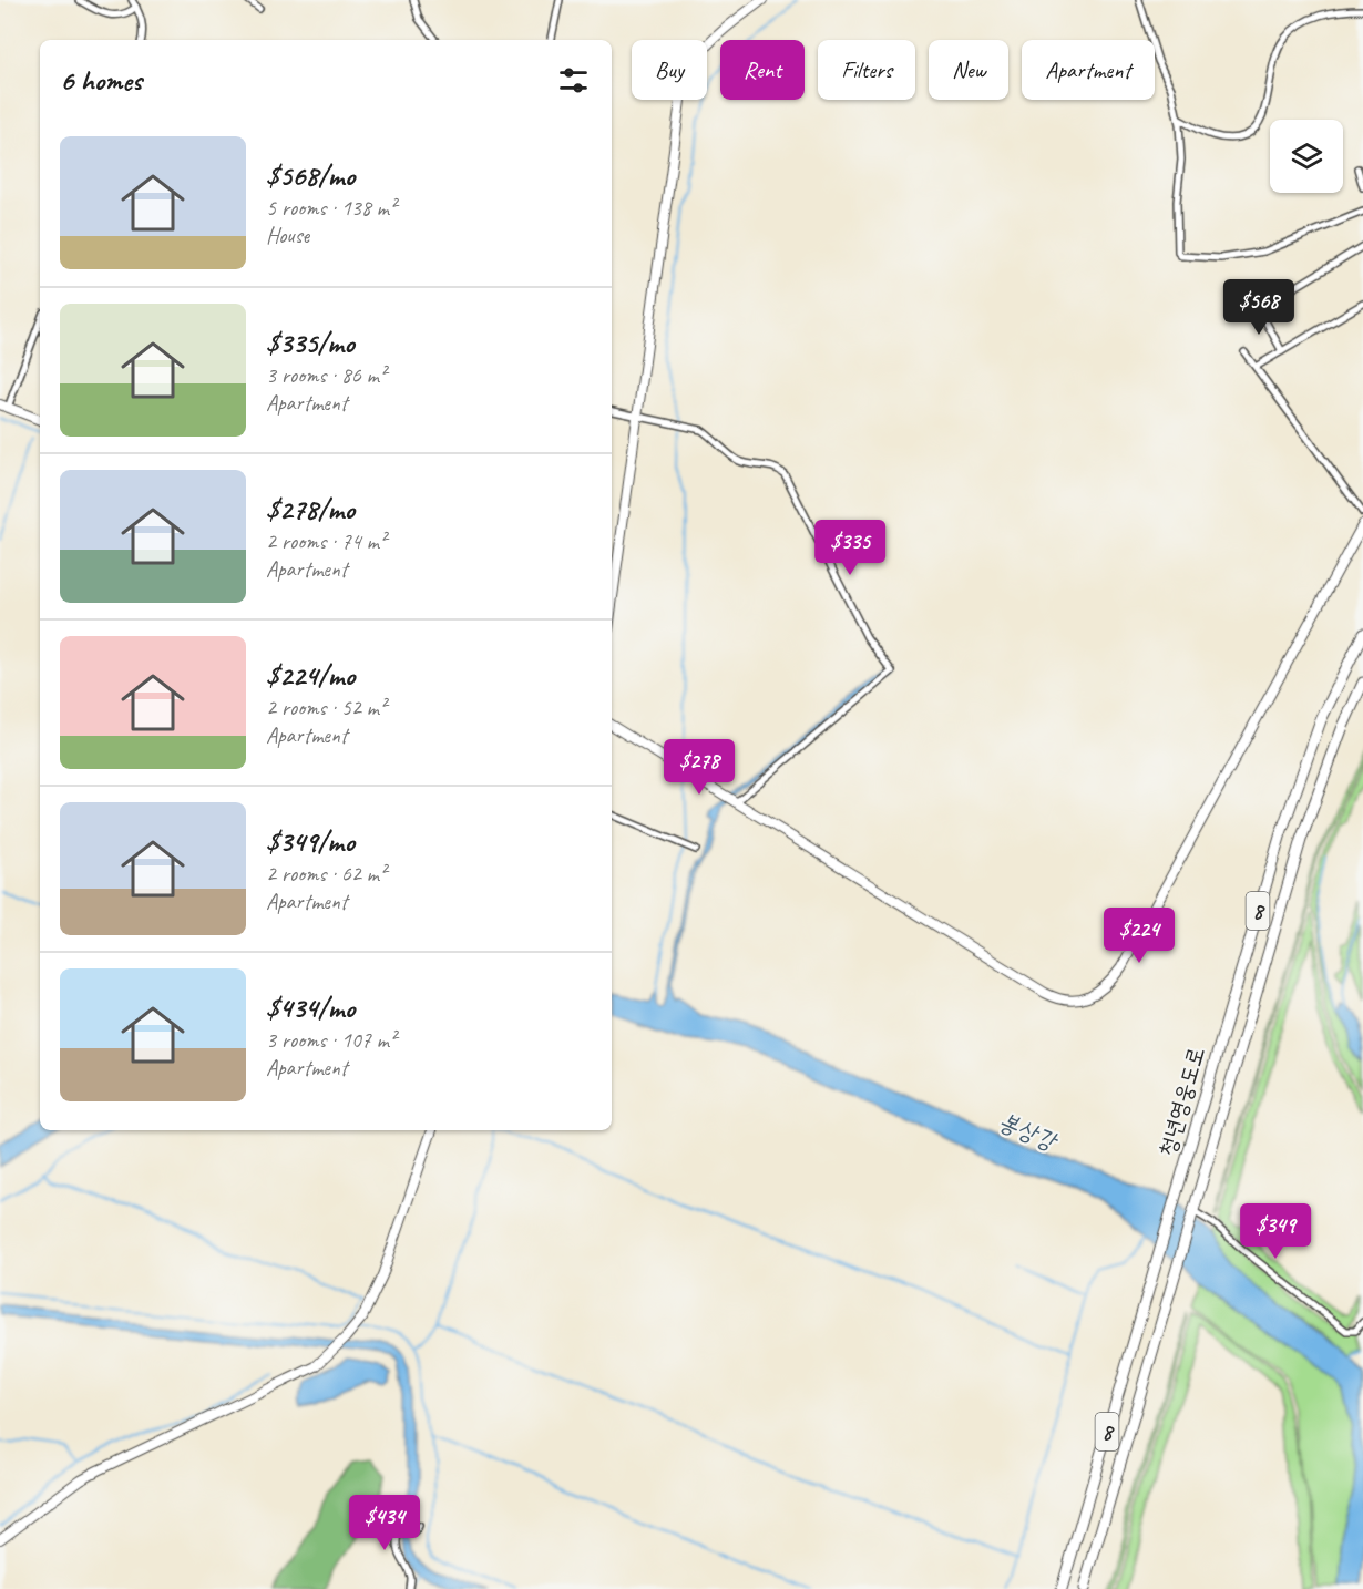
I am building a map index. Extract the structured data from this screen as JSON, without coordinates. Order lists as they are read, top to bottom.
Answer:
{
  "streets": {
    "highway": ["8", "청년영웅도로"]
  },
  "water": ["봉상강"],
  "page": {
    "chip": [
      "Buy",
      "Rent",
      "Filters",
      "New",
      "Apartment"
    ],
    "heading": "6 homes",
    "list": [
      {
        "name": "$568/mo",
        "note": "5 rooms · 138 m² · House"
      },
      {
        "name": "$335/mo",
        "note": "3 rooms · 86 m² · Apartment"
      },
      {
        "name": "$278/mo",
        "note": "2 rooms · 74 m² · Apartment"
      },
      {
        "name": "$224/mo",
        "note": "2 rooms · 52 m² · Apartment"
      },
      {
        "name": "$349/mo",
        "note": "2 rooms · 62 m² · Apartment"
      },
      {
        "name": "$434/mo",
        "note": "3 rooms · 107 m² · Apartment"
      }
    ],
    "price": [
      "$568",
      "$335",
      "$278",
      "$224",
      "$349",
      "$434"
    ]
  }
}
